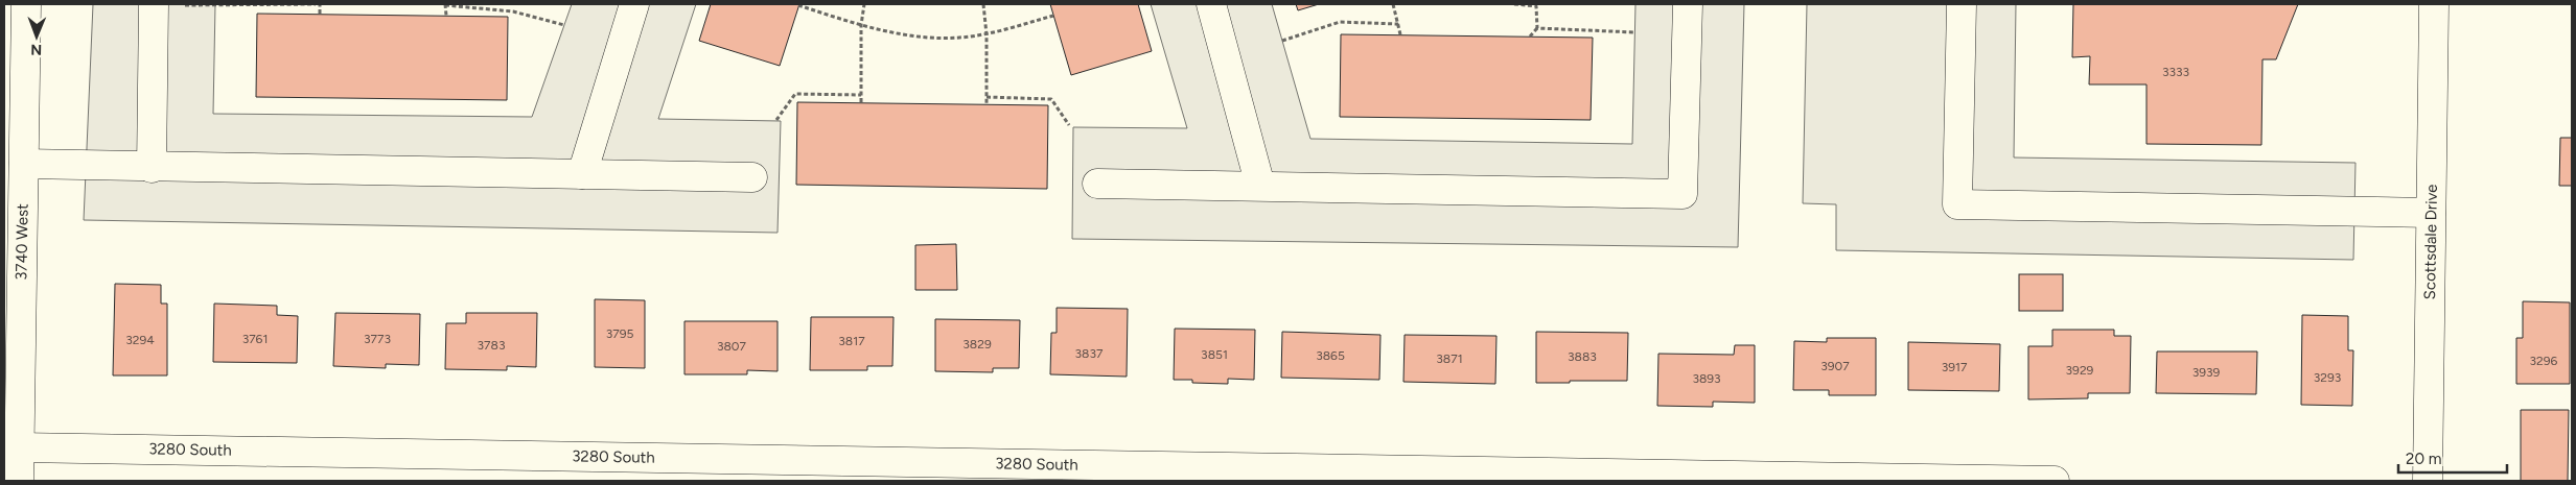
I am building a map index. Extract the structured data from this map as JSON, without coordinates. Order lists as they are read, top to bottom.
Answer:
{
  "streets": {
    "street": ["3740 West", "Scottsdale Drive", "3280 South"]
  },
  "crossings": [
    ["3740 West", "3280 South"]
  ],
  "house_numbers": [
    "3333",
    "3795",
    "3761",
    "3773",
    "3294",
    "3817",
    "3829",
    "3783",
    "3807",
    "3837",
    "3851",
    "3865",
    "3883",
    "3871",
    "3296",
    "3907",
    "3917",
    "3929",
    "3939",
    "3293",
    "3893"
  ],
  "scale_bar": "20 m",
  "north": "bottom"
}
